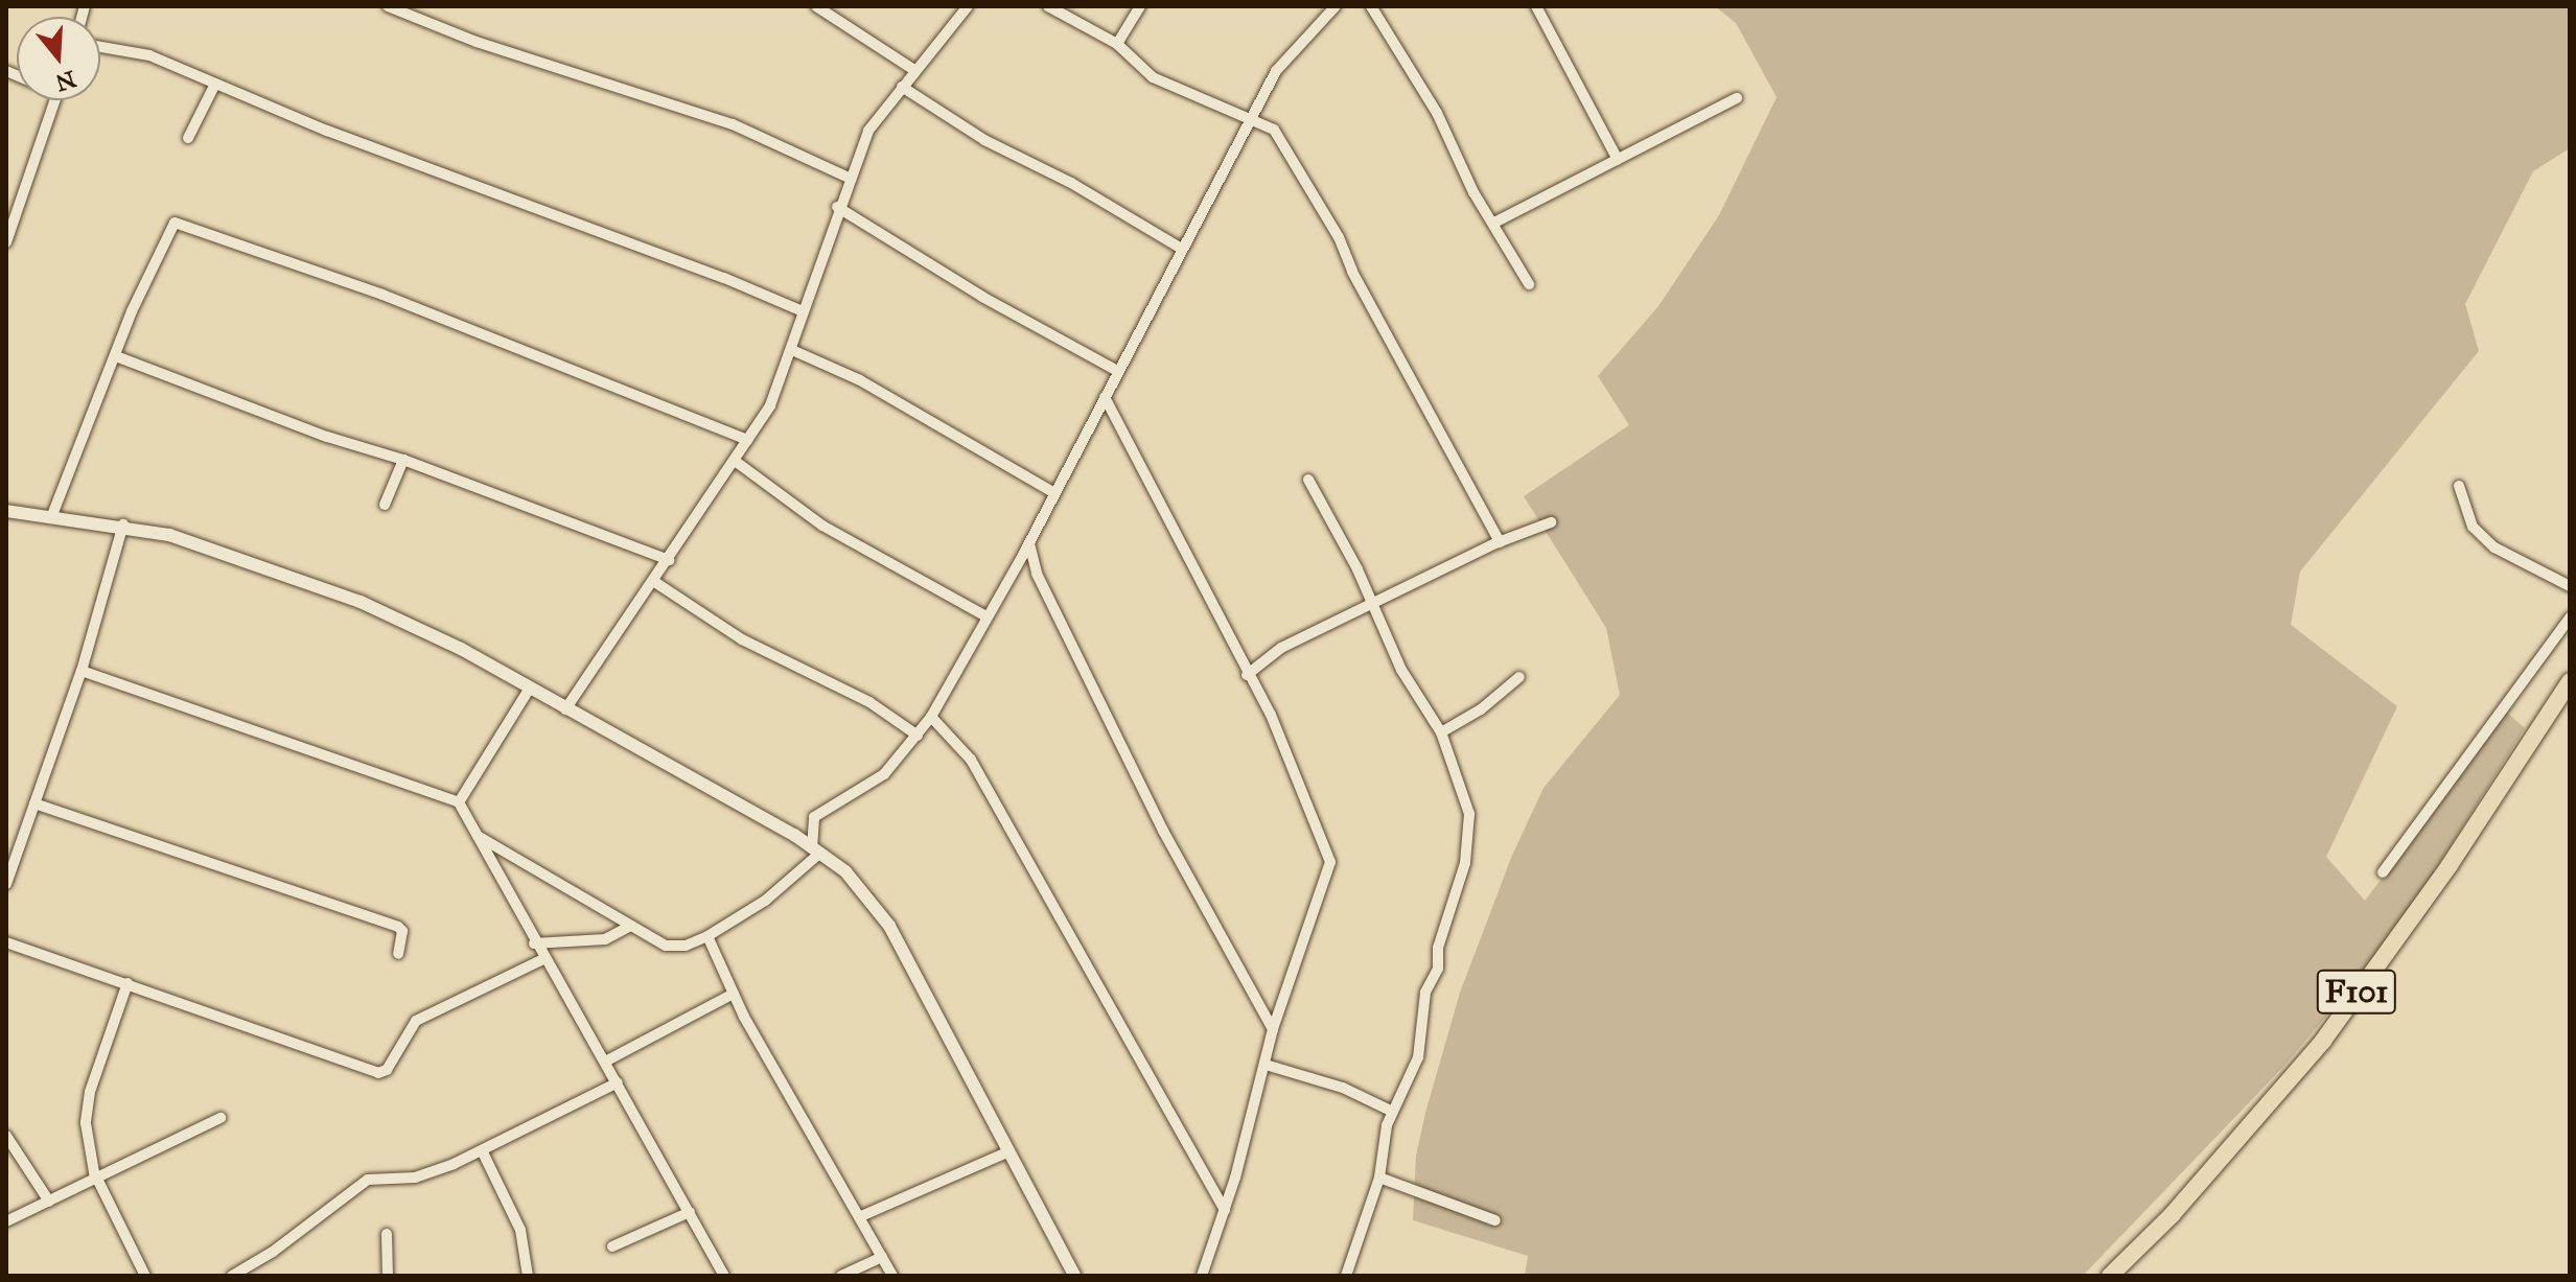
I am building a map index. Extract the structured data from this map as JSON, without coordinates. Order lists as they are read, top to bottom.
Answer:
{
  "streets": {
    "main road": ["F101"]
  },
  "north": "bottom"
}
